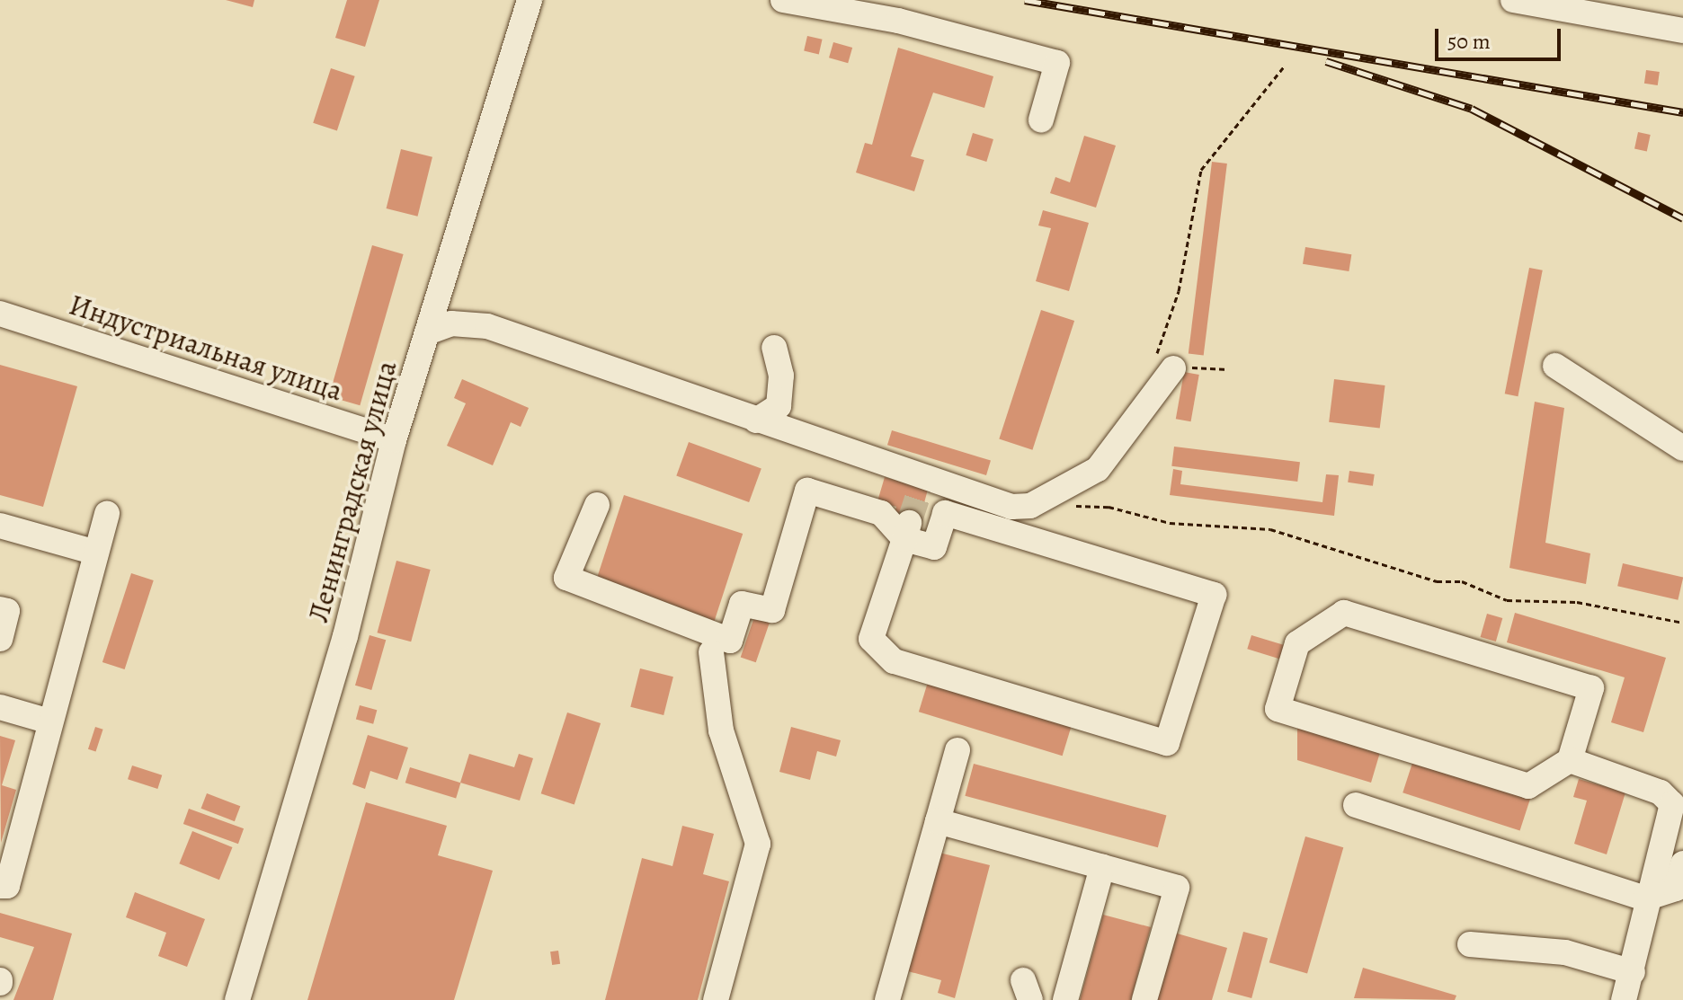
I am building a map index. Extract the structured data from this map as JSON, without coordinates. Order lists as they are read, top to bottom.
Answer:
{
  "streets": {
    "street": ["Индустриальная улица", "Ленинградская улица"]
  },
  "crossings": [
    ["Индустриальная улица", "Ленинградская улица"]
  ],
  "scale_bar": "50 m"
}
